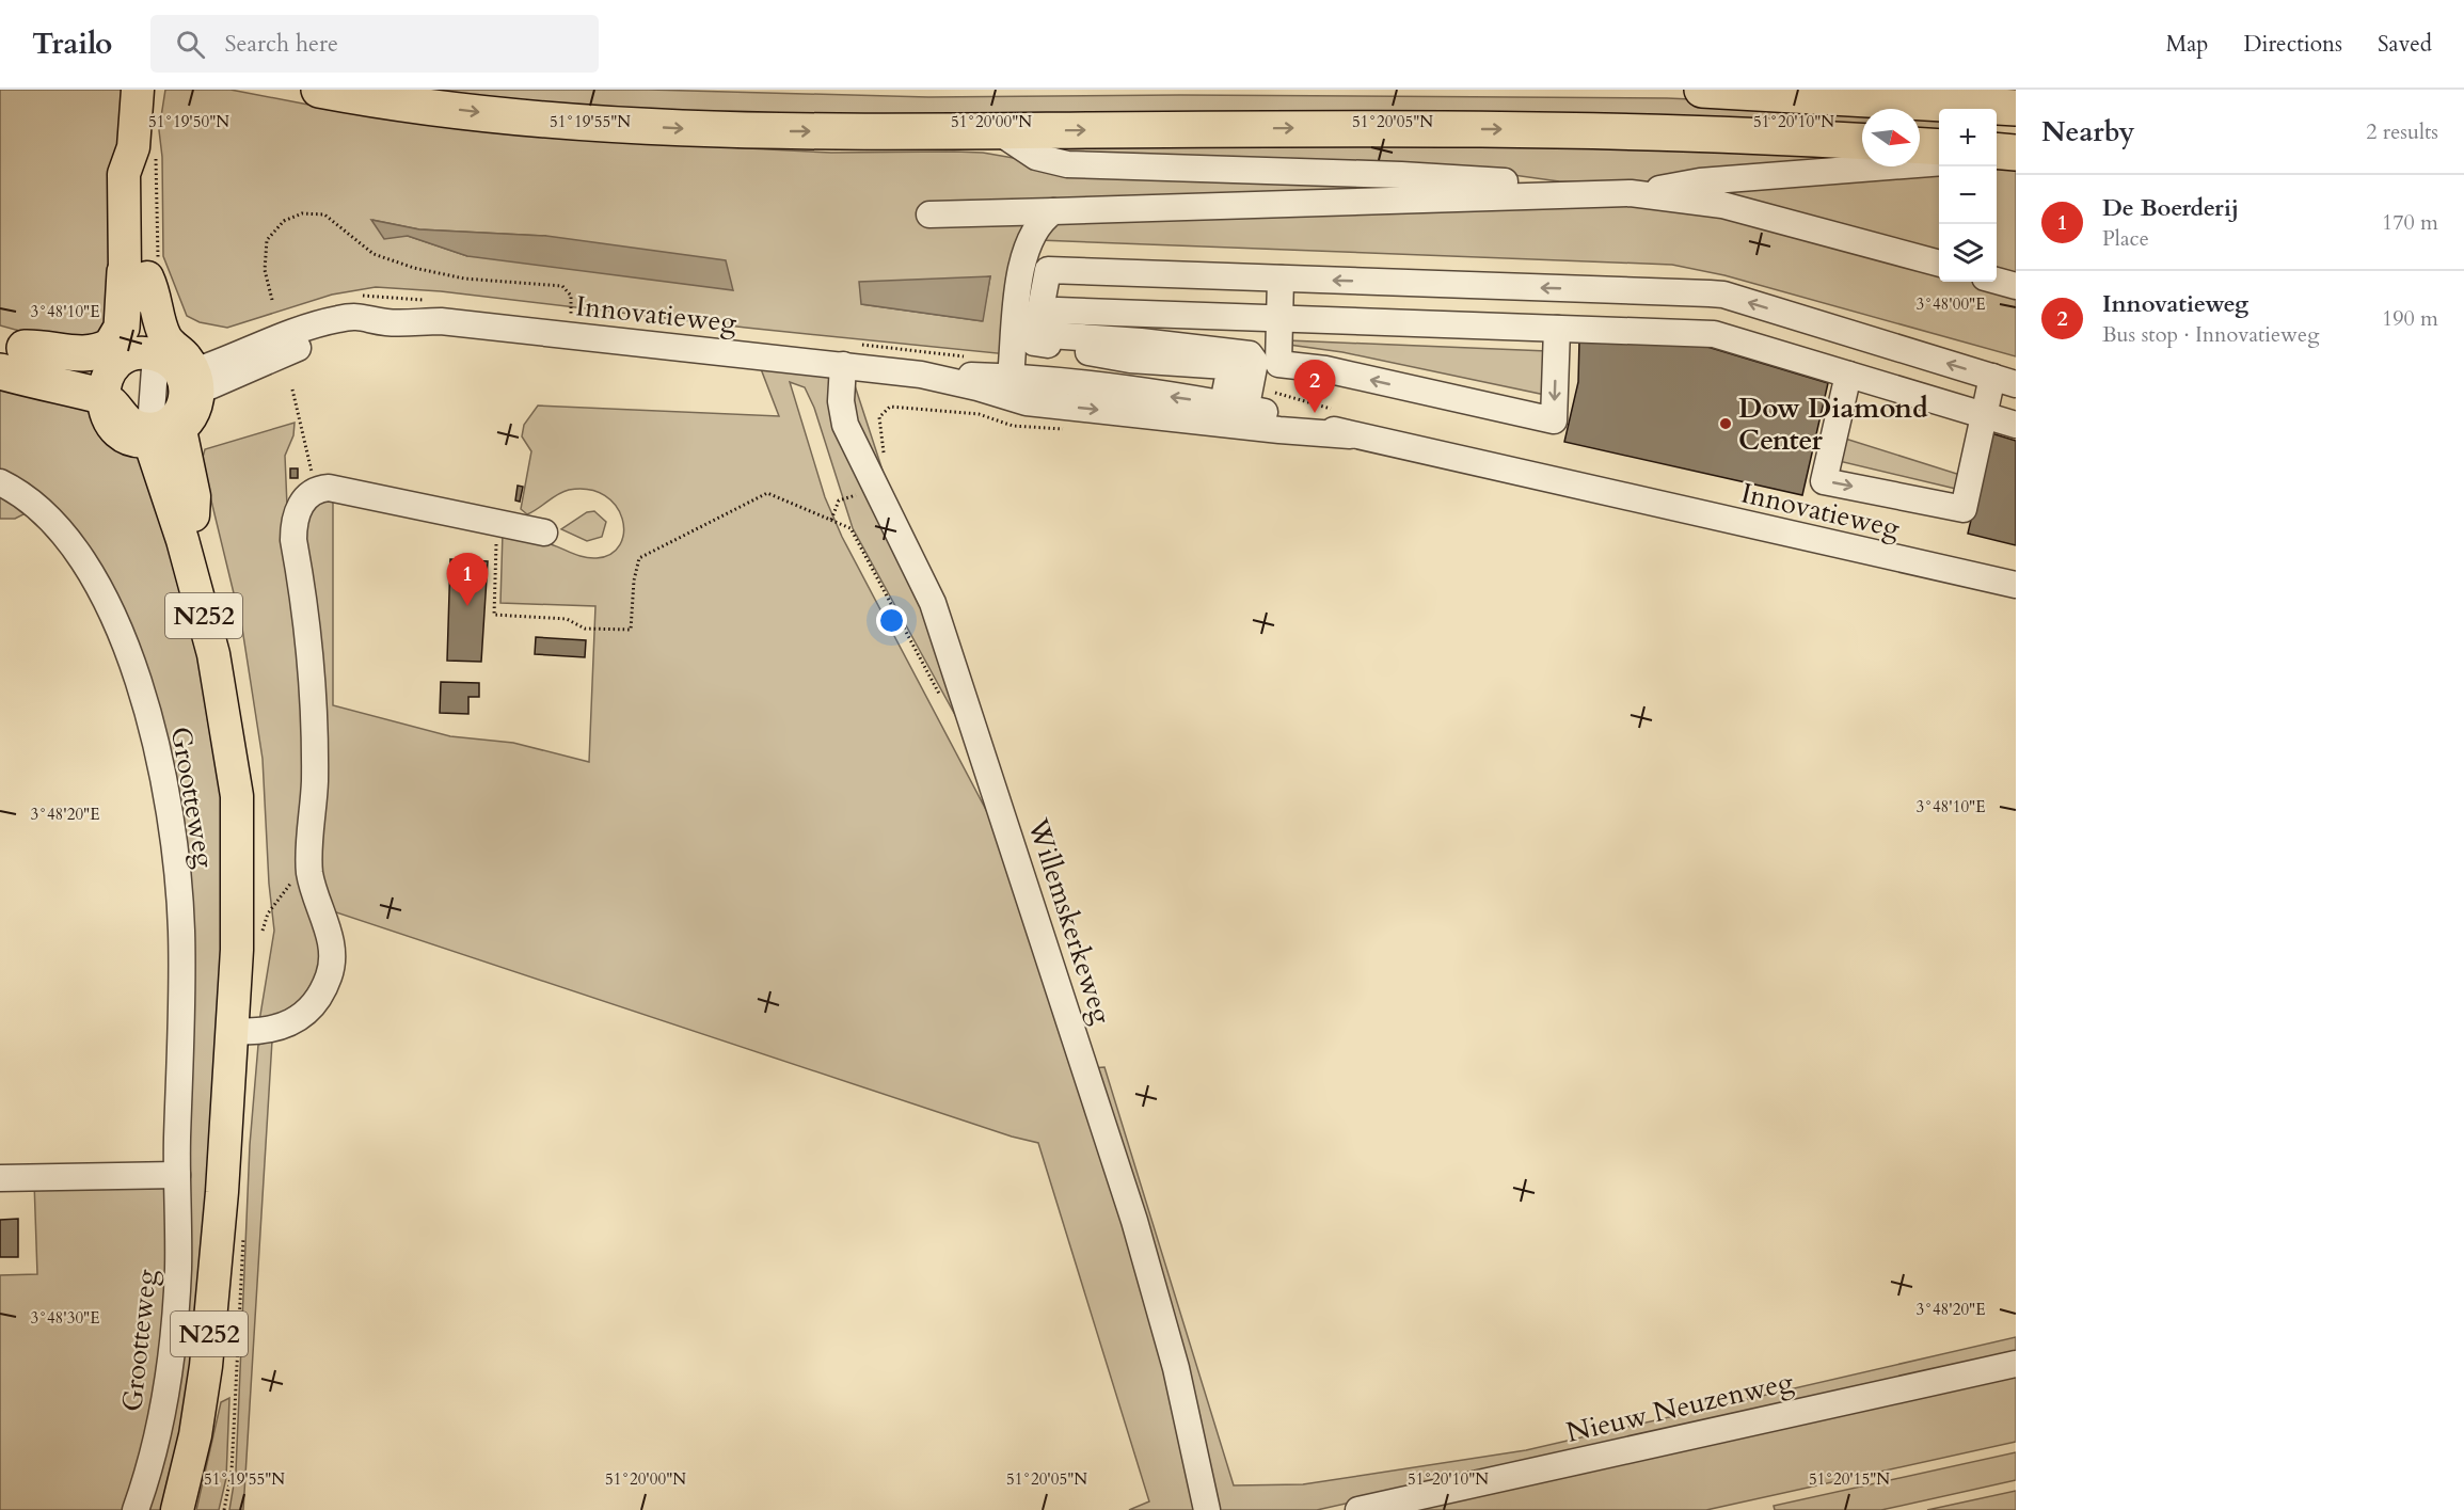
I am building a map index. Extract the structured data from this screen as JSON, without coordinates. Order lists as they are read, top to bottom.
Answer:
{
  "streets": {
    "main road": ["N252"],
    "street": [
      "Innovatieweg",
      "Grootteweg",
      "Willemskerkeweg",
      "Nieuw Neuzenweg"
    ]
  },
  "crossings": [
    ["Innovatieweg", "Willemskerkeweg"]
  ],
  "places": ["Dow Diamond Center"],
  "north": "right",
  "page": {
    "header": "Trailo",
    "search": "Search here",
    "nav": ["Map", "Directions", "Saved"],
    "heading": ["Nearby", "2 results"],
    "map_buttons": ["+", "−"],
    "list": [
      {
        "mark": "1",
        "name": "De Boerderij",
        "note": "Place",
        "value": "170 m"
      },
      {
        "mark": "2",
        "name": "Innovatieweg",
        "note": "Bus stop · Innovatieweg",
        "value": "190 m"
      }
    ],
    "pins": ["2", "1"]
  },
  "coordinates": [
    "51°19'55\"N",
    "51°20'00\"N",
    "51°19'50\"N",
    "51°20'05\"N",
    "51°20'10\"N",
    "3°48'00\"E",
    "3°48'10\"E",
    "3°48'20\"E",
    "3°48'30\"E",
    "51°20'15\"N"
  ]
}
